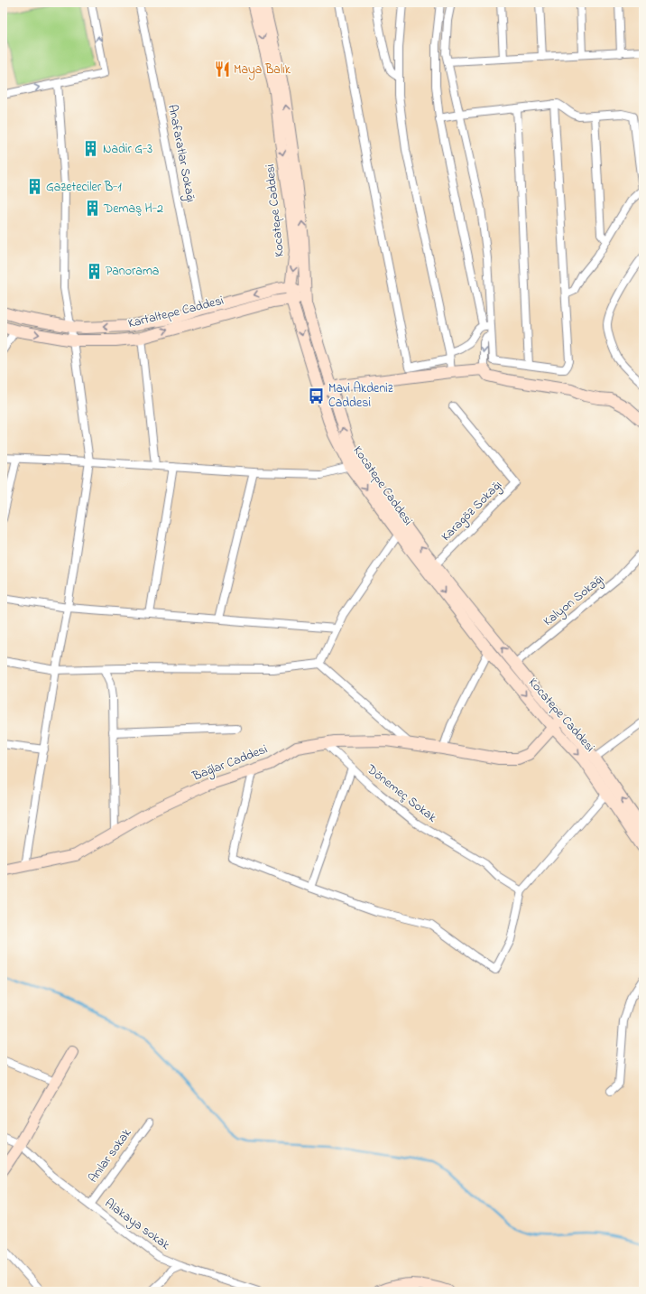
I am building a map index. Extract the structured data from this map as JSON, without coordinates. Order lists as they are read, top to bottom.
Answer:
{
  "streets": {
    "main road": ["Kocatepe Caddesi", "Kartaltepe Caddesi", "Bağlar Caddesi"],
    "street": [
      "Anafaratlar Sokağı",
      "Karagöz Sokağı",
      "Kalyon Sokağı",
      "Dönemeç Sokak",
      "Anılar sokak",
      "Alakaya sokak"
    ]
  },
  "crossings": [
    ["Anafaratlar Sokağı", "Kartaltepe Caddesi"],
    ["Kocatepe Caddesi", "Kartaltepe Caddesi"],
    ["Kocatepe Caddesi", "Karagöz Sokağı"],
    ["Kocatepe Caddesi", "Kalyon Sokağı"],
    ["Kocatepe Caddesi", "Bağlar Caddesi"],
    ["Bağlar Caddesi", "Dönemeç Sokak"],
    ["Anılar sokak", "Alakaya sokak"]
  ],
  "places": {
    "restaurant": ["Maya Balık"],
    "building": [
      "Nadir G-3",
      "Gazeteciler B-1",
      "Demaş H-2",
      "Panorama"
    ],
    "bus stop": ["Mavi Akdeniz Caddesi"]
  }
}
